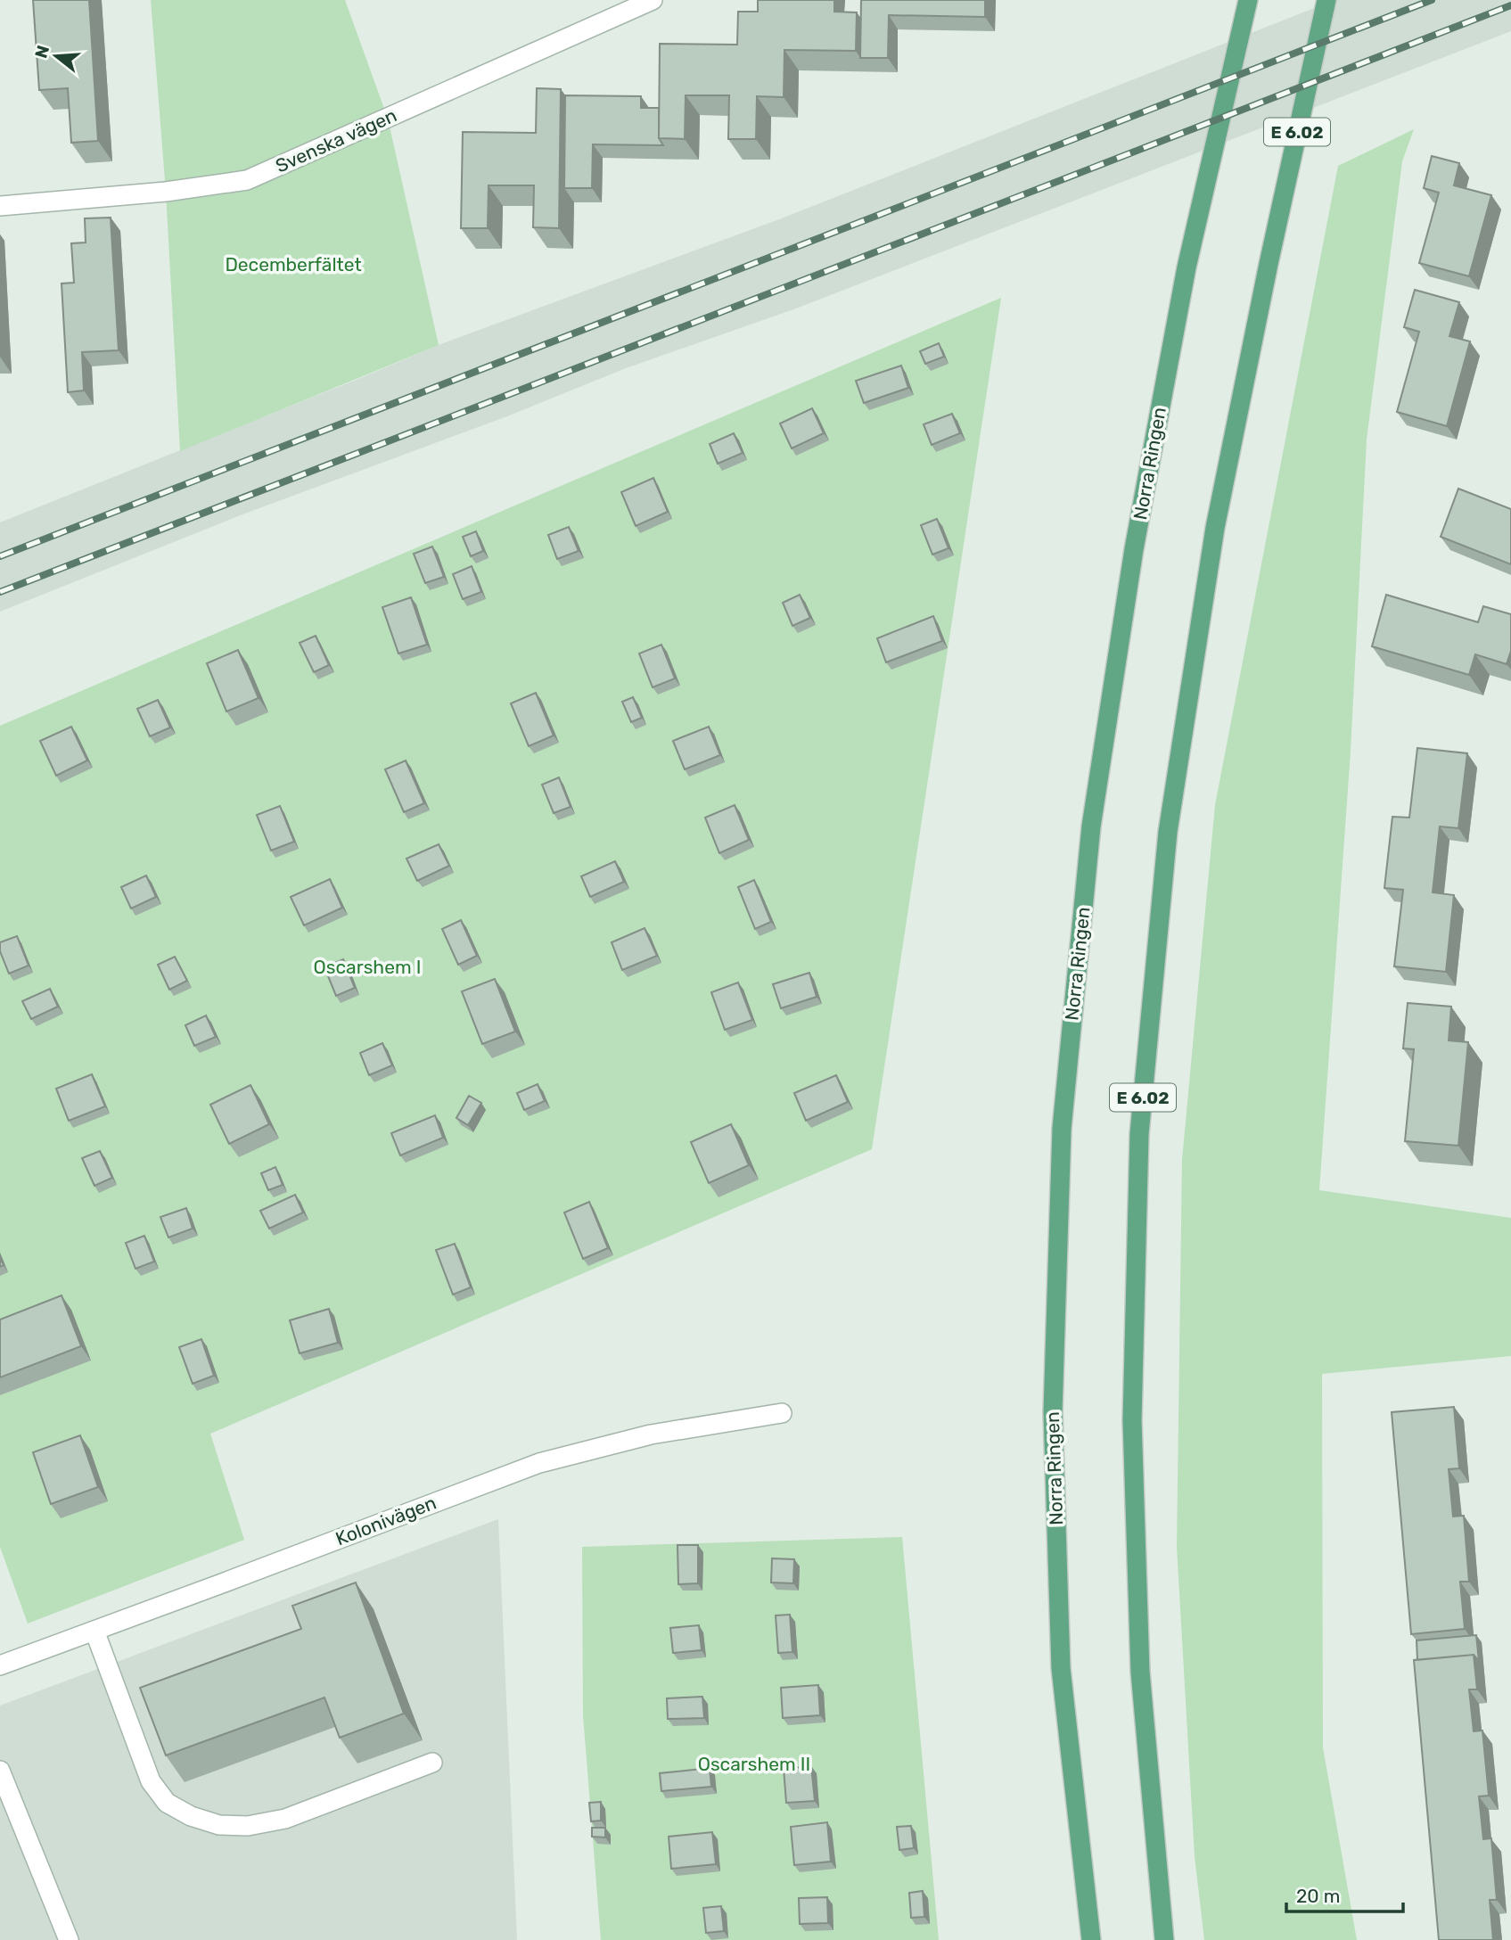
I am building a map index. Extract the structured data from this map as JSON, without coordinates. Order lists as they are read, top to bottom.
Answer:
{
  "streets": {
    "main road": ["E 6.02", "Norra Ringen"],
    "street": ["Svenska vägen", "Kolonivägen"]
  },
  "parks": ["Decemberfältet", "Oscarshem I", "Oscarshem II"],
  "scale_bar": "20 m",
  "north": "left"
}
